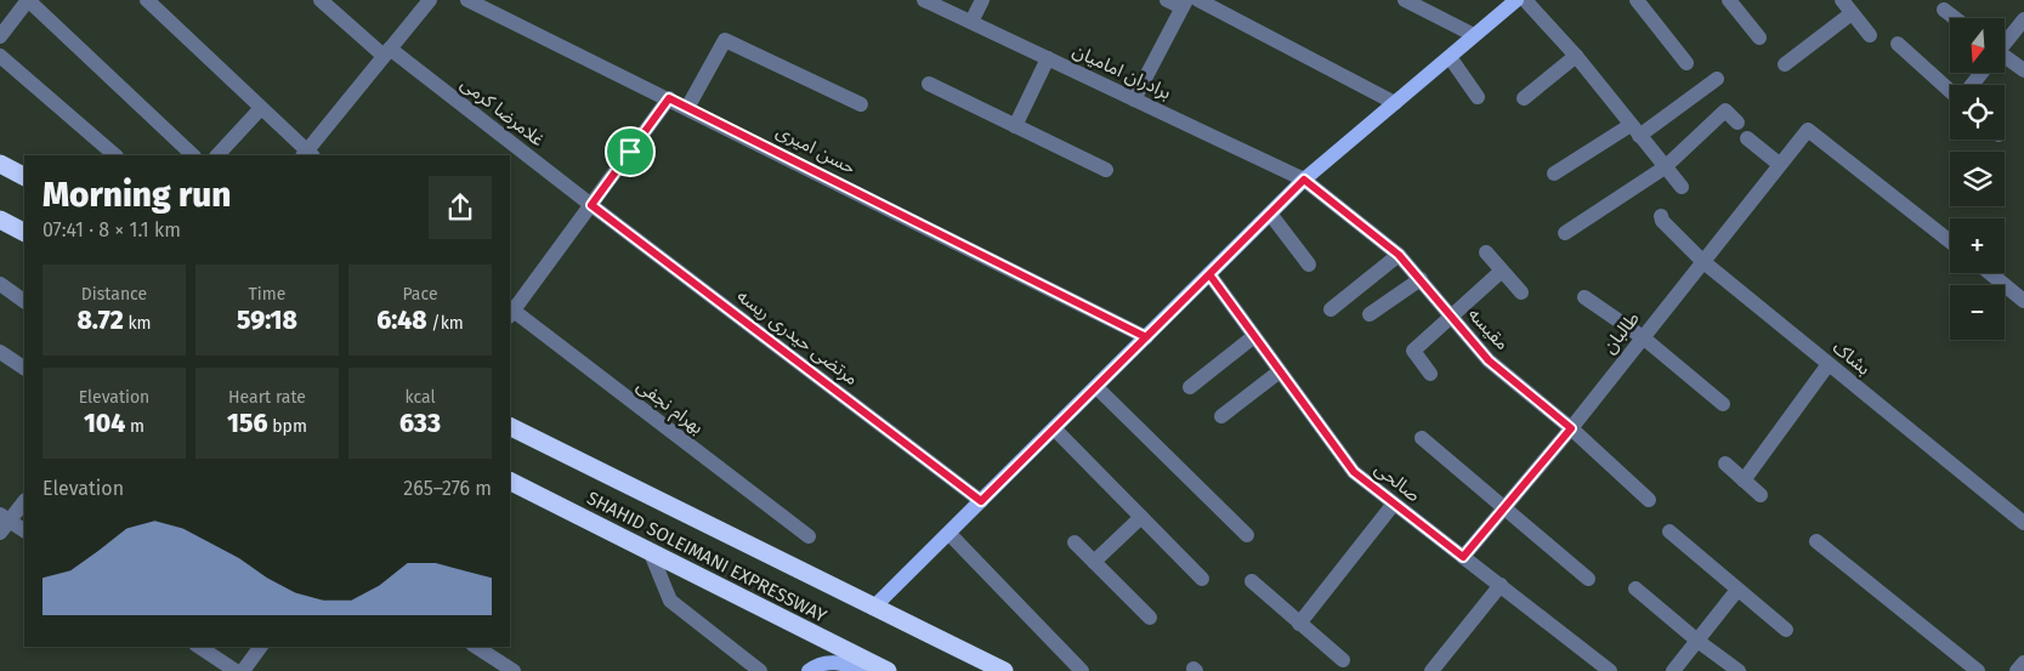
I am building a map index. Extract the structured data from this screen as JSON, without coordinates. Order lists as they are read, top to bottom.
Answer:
{
  "streets": {
    "highway": ["SHAHID SOLEIMANI EXPRESSWAY"],
    "street": [
      "برادران امامیان",
      "غلامرضا کرمی",
      "حسن امیری",
      "مقیسه",
      "طالبان",
      "مرتضی حیدری ریسه",
      "بشاک",
      "بهرام نجفی",
      "صالحی"
    ]
  },
  "crossings": [
    ["برادران امامیان", "مقیسه"],
    ["غلامرضا کرمی", "مرتضی حیدری ریسه"],
    ["مقیسه", "طالبان"],
    ["طالبان", "بشاک"],
    ["طالبان", "صالحی"]
  ],
  "north": "bottom",
  "page": {
    "map_buttons": ["+", "−"],
    "heading": ["Morning run", "07:41 · 8 × 1.1 km"],
    "stats": [
      ["Distance", "8.72 km"],
      ["Time", "59:18"],
      ["Pace", "6:48 /km"],
      ["Elevation", "104 m"],
      ["Heart rate", "156 bpm"],
      ["kcal", "633"]
    ],
    "chart": ["Elevation", "265–276 m"]
  }
}
